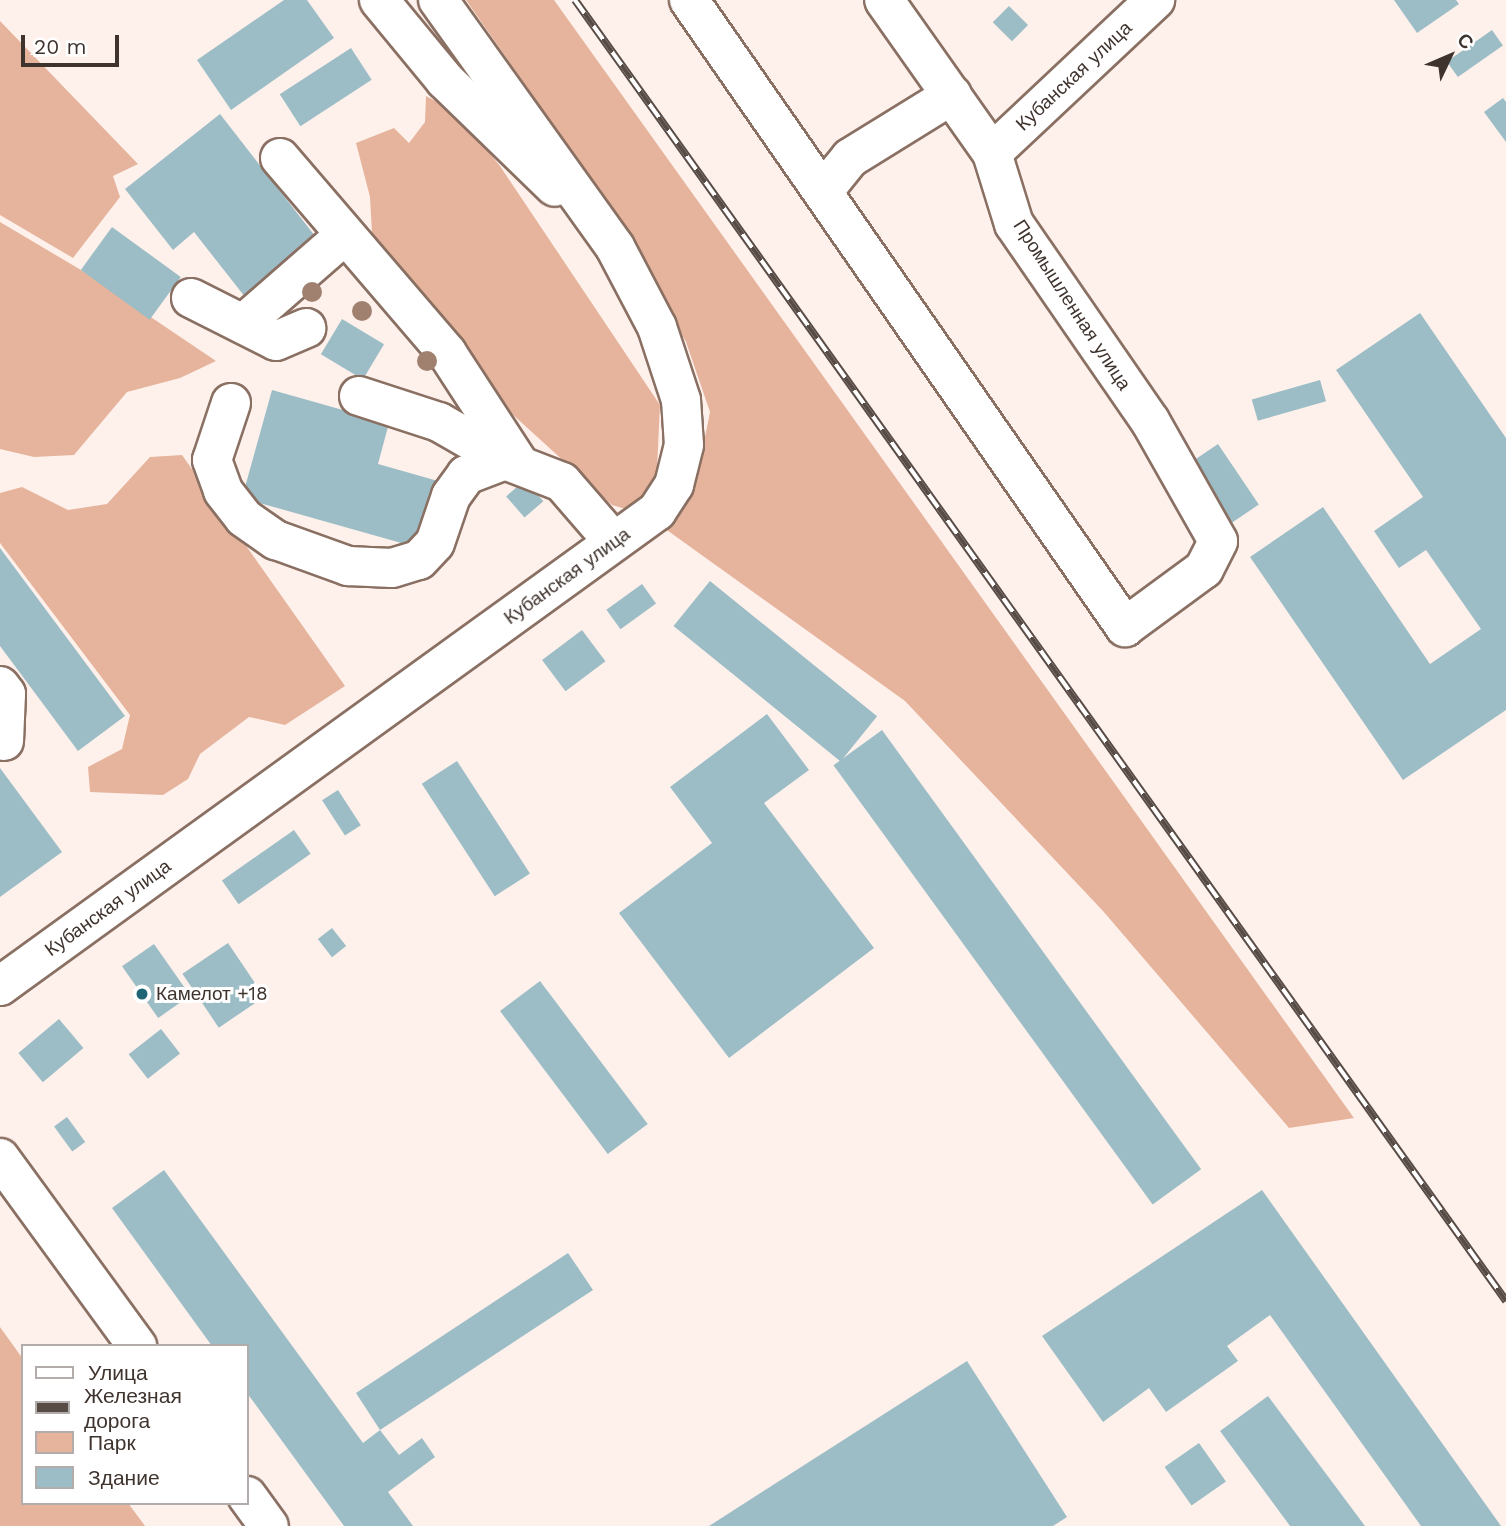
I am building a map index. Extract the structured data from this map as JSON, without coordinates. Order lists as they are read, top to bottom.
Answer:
{
  "streets": {
    "street": ["Кубанская улица", "Промышленная улица"]
  },
  "crossings": [
    ["Кубанская улица", "Промышленная улица"]
  ],
  "places": ["Камелот +18"],
  "legend": [
    "Улица",
    "Железная дорога",
    "Парк",
    "Здание"
  ],
  "scale_bar": "20 m",
  "north": "top right"
}
